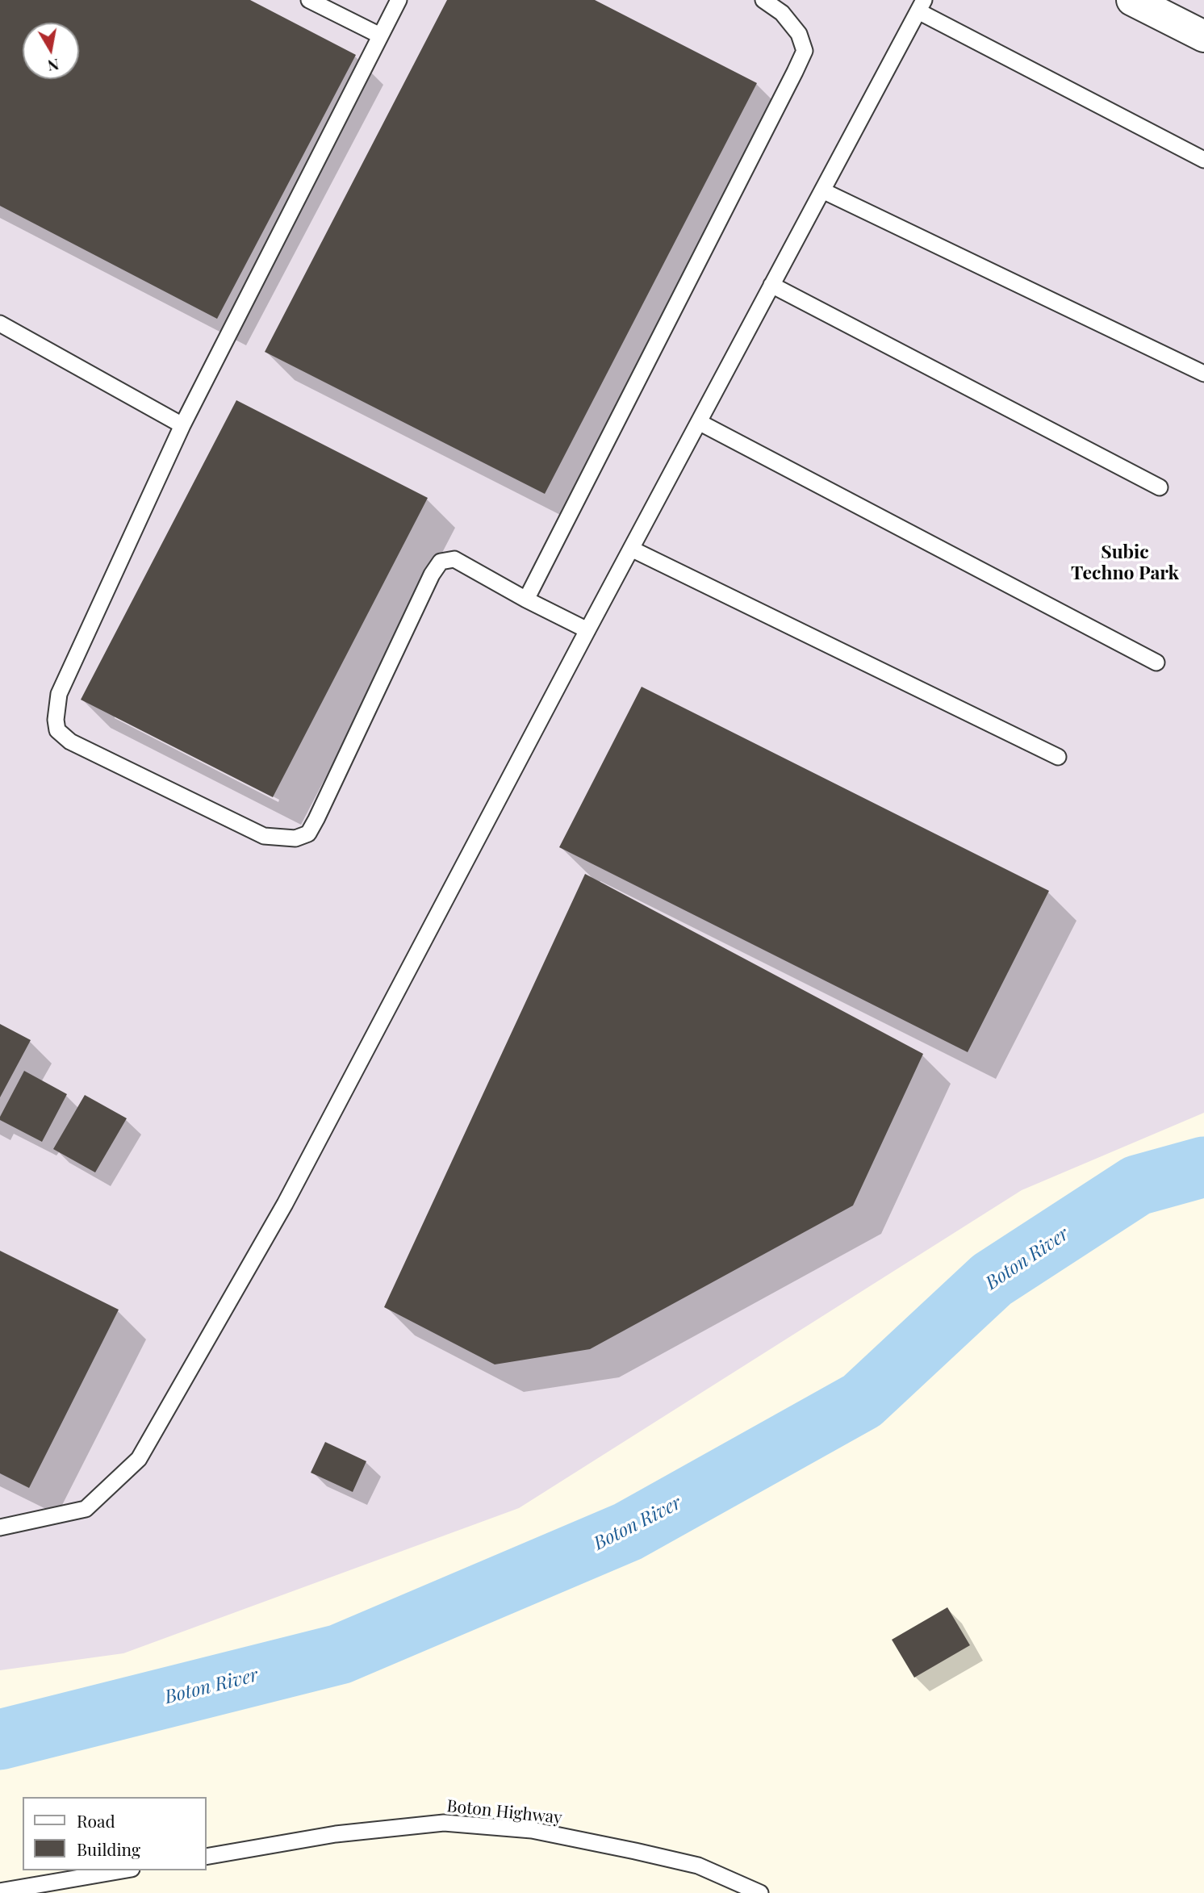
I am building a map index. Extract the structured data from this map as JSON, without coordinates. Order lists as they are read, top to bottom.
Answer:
{
  "streets": {
    "lane": ["Boton Highway"]
  },
  "districts": ["Subic Techno Park"],
  "water": ["Boton River"],
  "legend": ["Road", "Building"],
  "north": "bottom"
}
